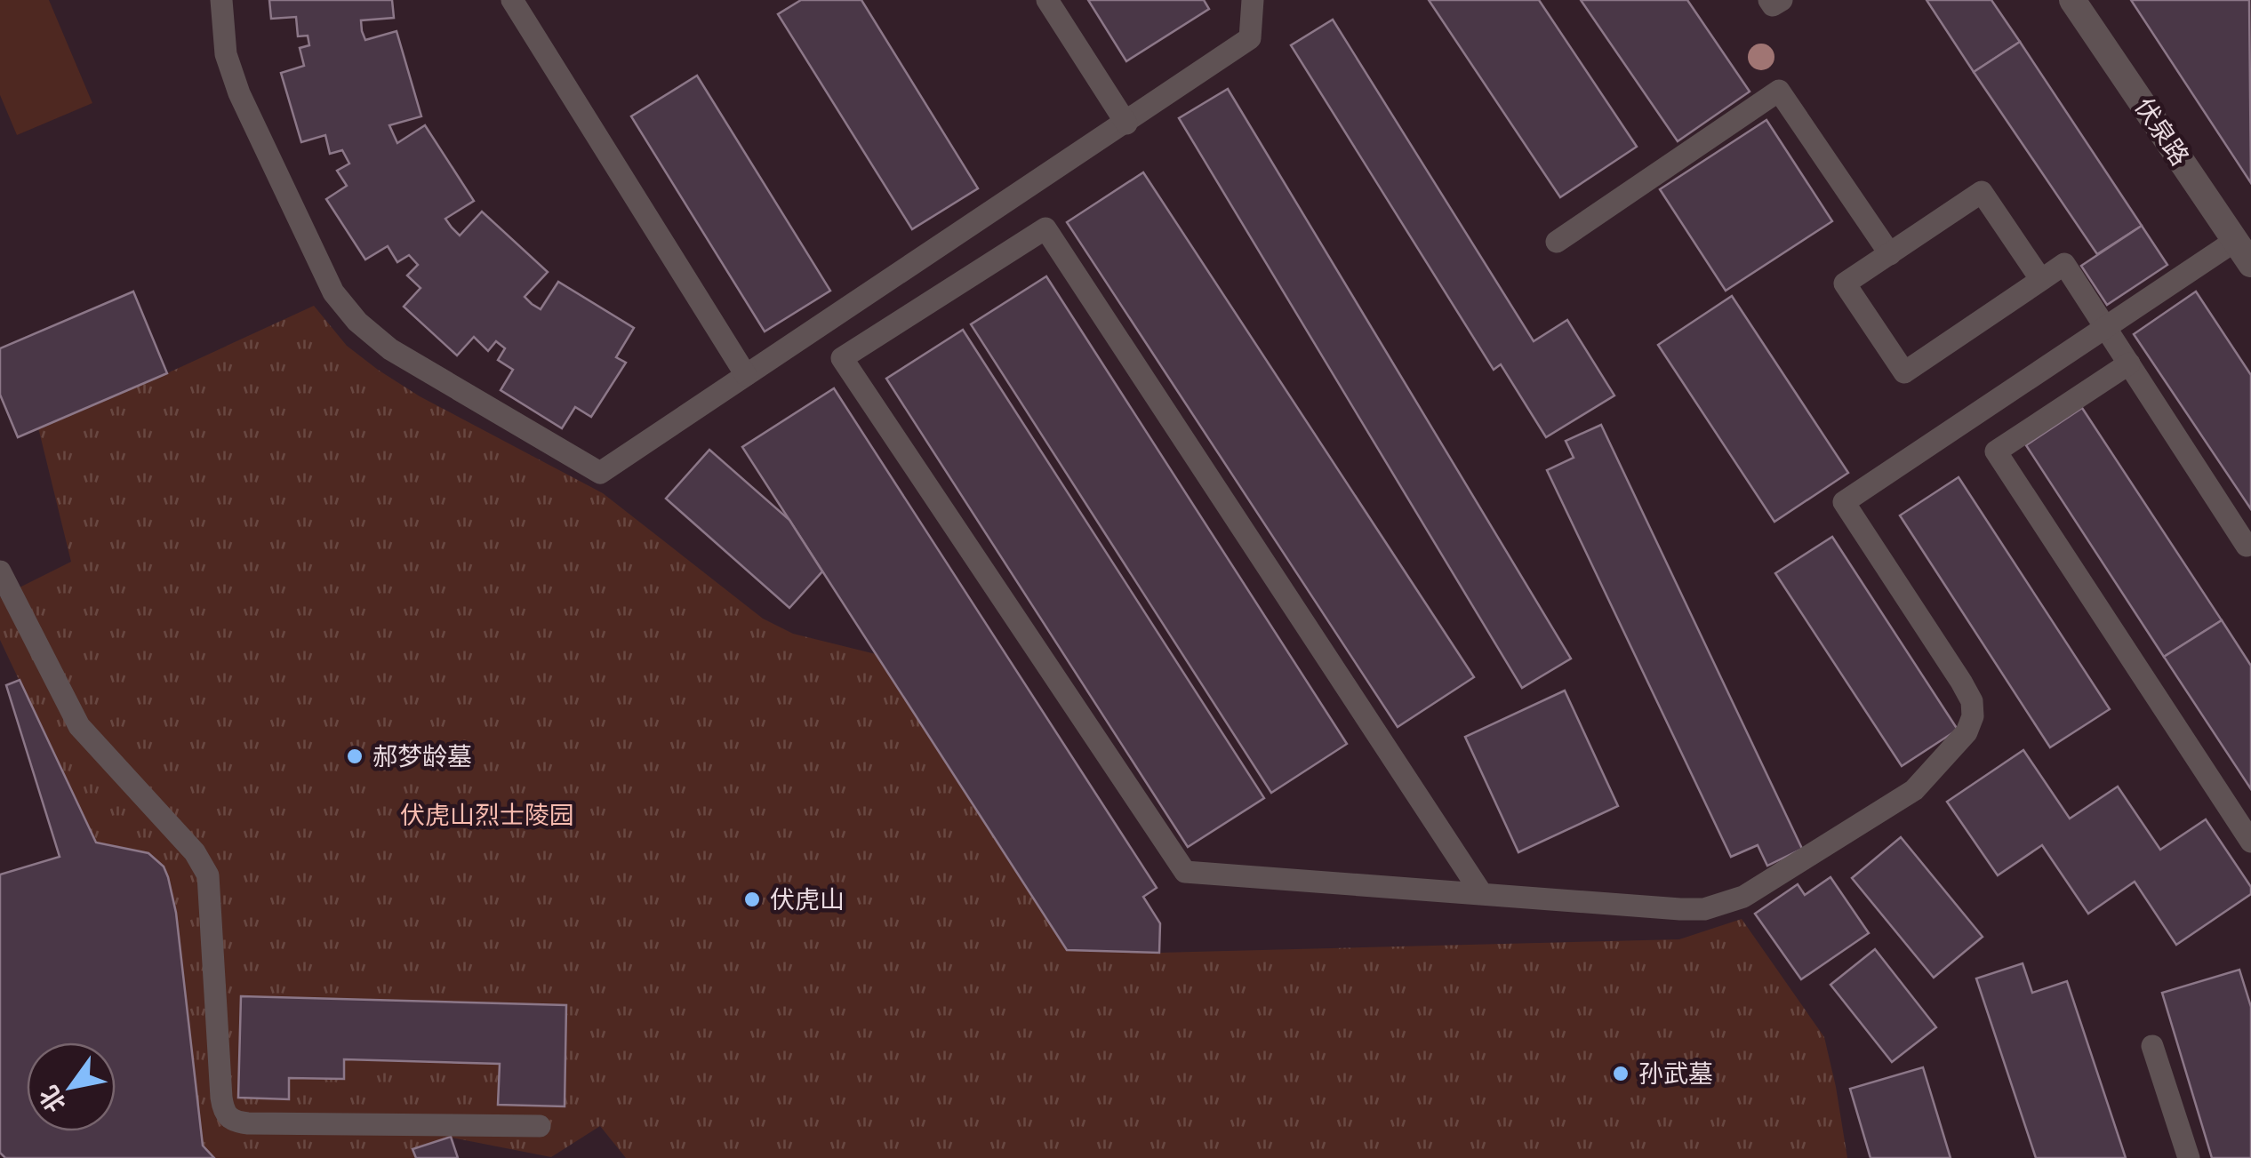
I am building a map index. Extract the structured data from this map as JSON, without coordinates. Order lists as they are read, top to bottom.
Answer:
{
  "streets": {
    "street": ["伏泉路"]
  },
  "parks": ["伏虎山烈士陵园"],
  "places": ["郝梦龄墓", "伏虎山", "孙武墓"],
  "north": "bottom left"
}
